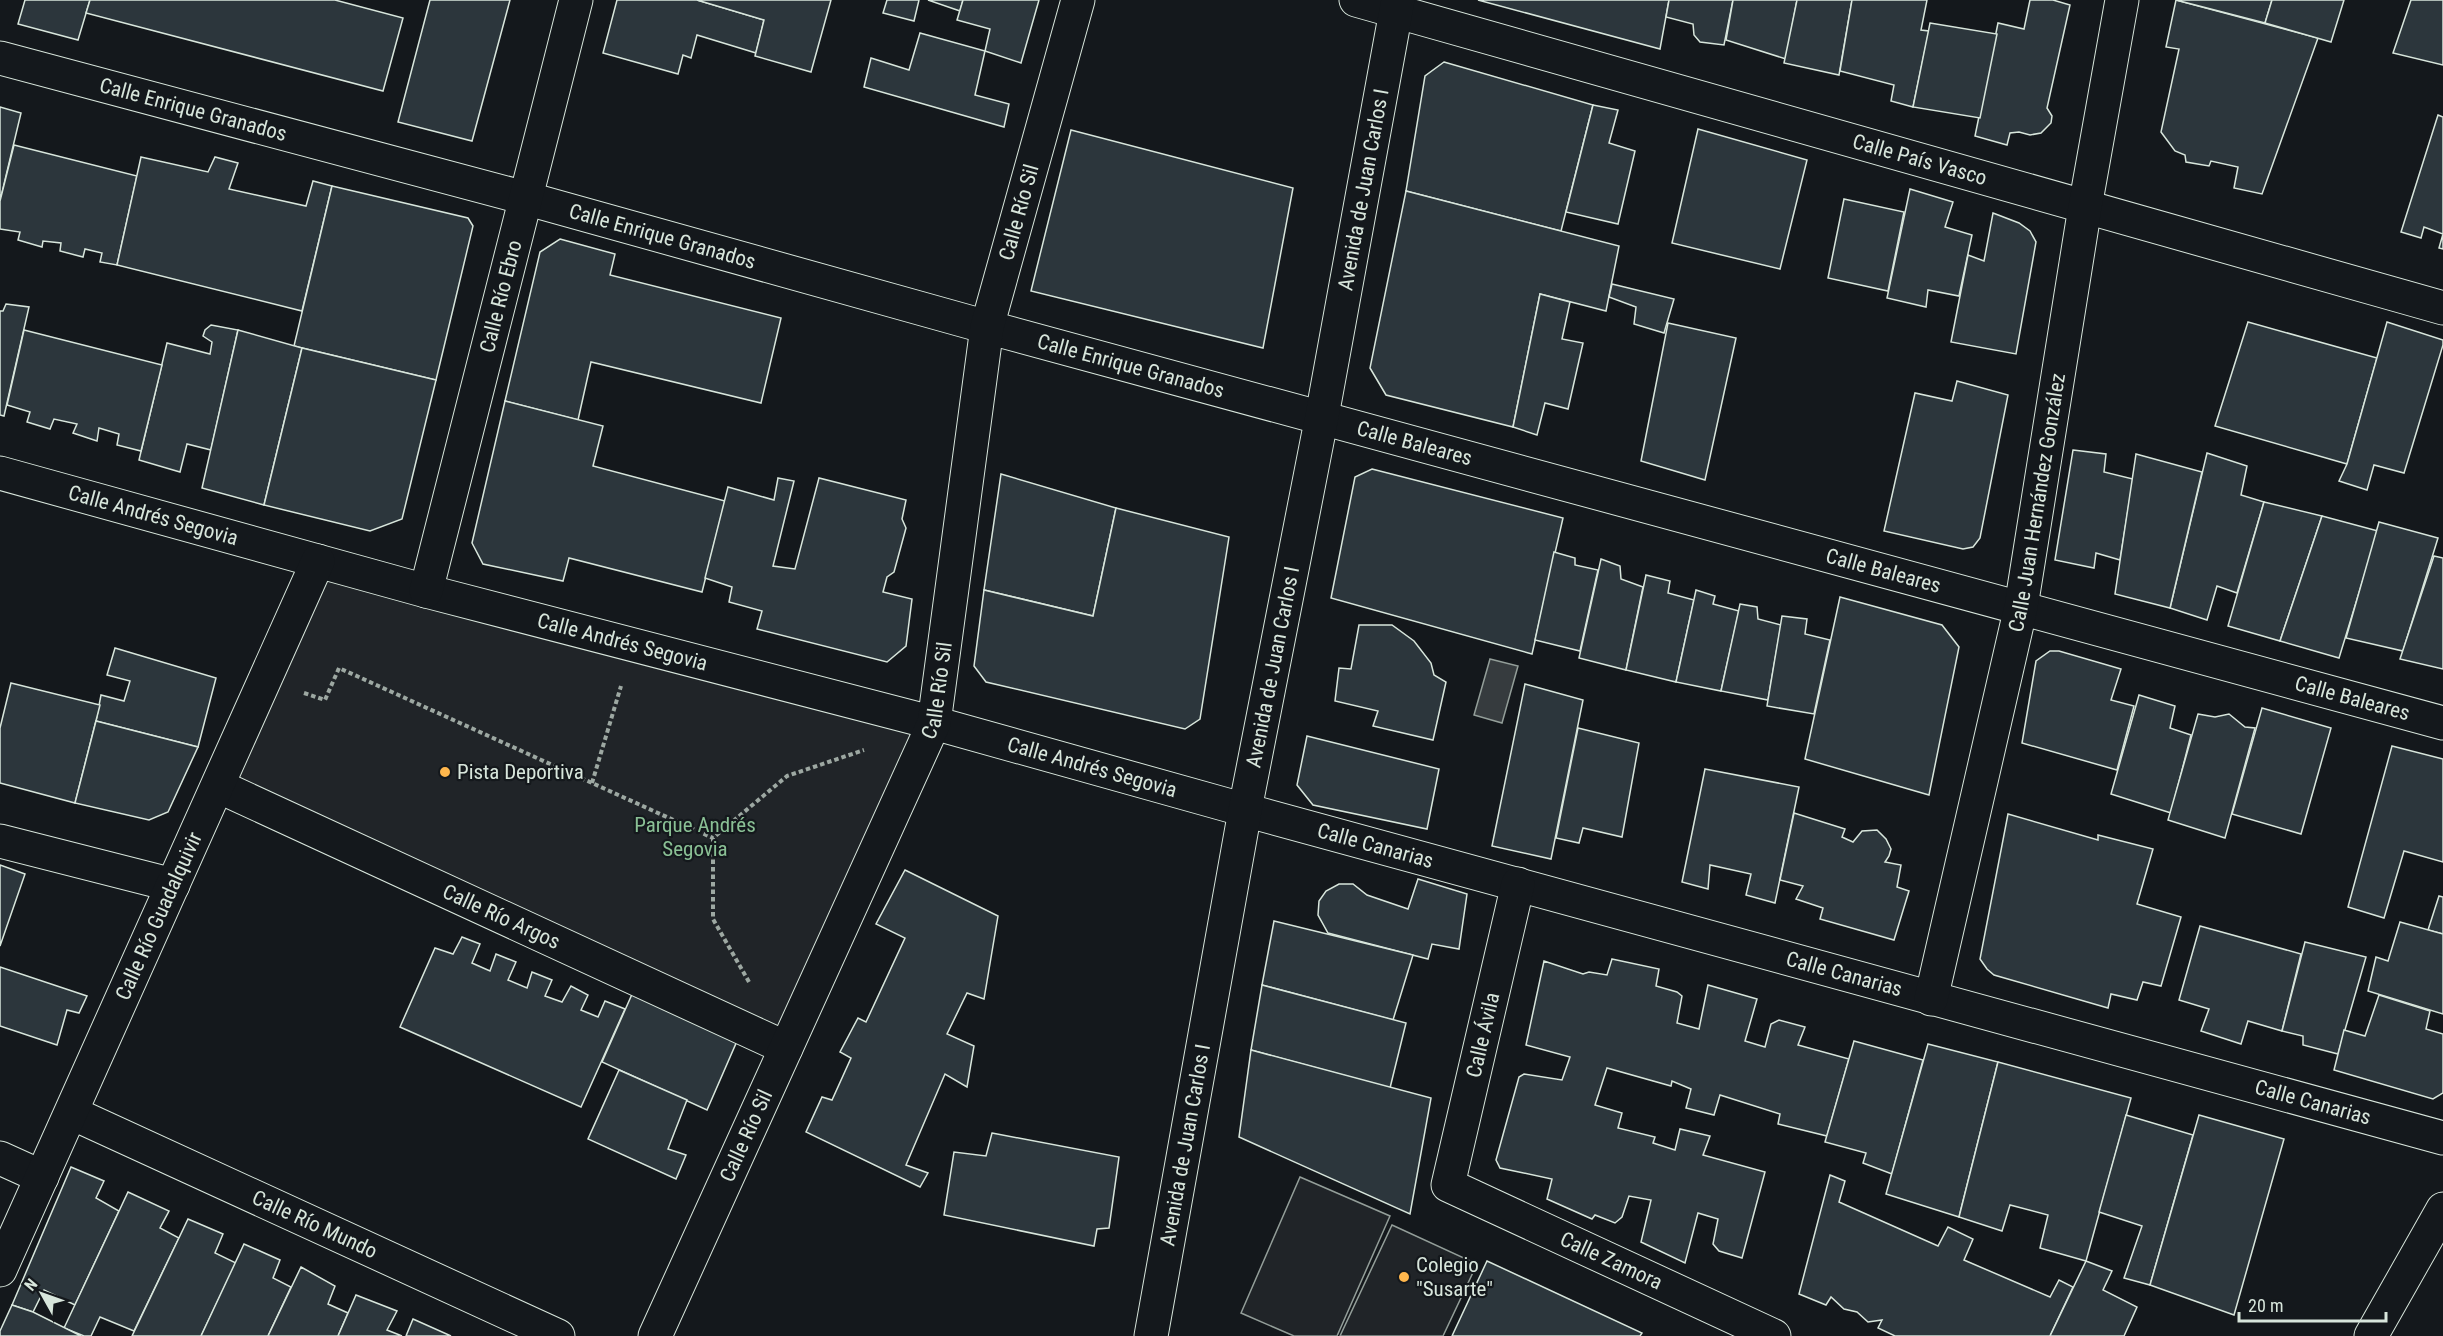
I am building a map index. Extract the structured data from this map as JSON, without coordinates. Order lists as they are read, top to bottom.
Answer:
{
  "streets": {
    "street": [
      "Calle Enrique Granados",
      "Calle País Vasco",
      "Avenida de Juan Carlos I",
      "Calle Río Sil",
      "Calle Río Ebro",
      "Calle Baleares",
      "Calle Juan Hernández González",
      "Calle Andrés Segovia",
      "Calle Canarias",
      "Calle Río Guadalquivir",
      "Calle Río Argos",
      "Calle Ávila",
      "Calle Río Mundo",
      "Calle Zamora"
    ]
  },
  "crossings": [
    ["Calle Enrique Granados", "Avenida de Juan Carlos I"],
    ["Calle Enrique Granados", "Calle Río Sil"],
    ["Calle Enrique Granados", "Calle Río Ebro"],
    ["Calle Enrique Granados", "Calle Baleares"],
    ["Calle País Vasco", "Avenida de Juan Carlos I"],
    ["Calle País Vasco", "Calle Juan Hernández González"],
    ["Avenida de Juan Carlos I", "Calle Baleares"],
    ["Avenida de Juan Carlos I", "Calle Andrés Segovia"],
    ["Avenida de Juan Carlos I", "Calle Canarias"],
    ["Calle Río Sil", "Calle Andrés Segovia"],
    ["Calle Río Sil", "Calle Río Argos"],
    ["Calle Río Ebro", "Calle Andrés Segovia"],
    ["Calle Baleares", "Calle Juan Hernández González"],
    ["Calle Juan Hernández González", "Calle Canarias"],
    ["Calle Andrés Segovia", "Calle Canarias"],
    ["Calle Andrés Segovia", "Calle Río Guadalquivir"],
    ["Calle Canarias", "Calle Ávila"],
    ["Calle Río Guadalquivir", "Calle Río Argos"],
    ["Calle Río Guadalquivir", "Calle Río Mundo"],
    ["Calle Ávila", "Calle Zamora"]
  ],
  "parks": ["Parque Andrés Segovia"],
  "places": ["Pista Deportiva", "Colegio \"Susarte\""],
  "scale_bar": "20 m",
  "north": "top left"
}
